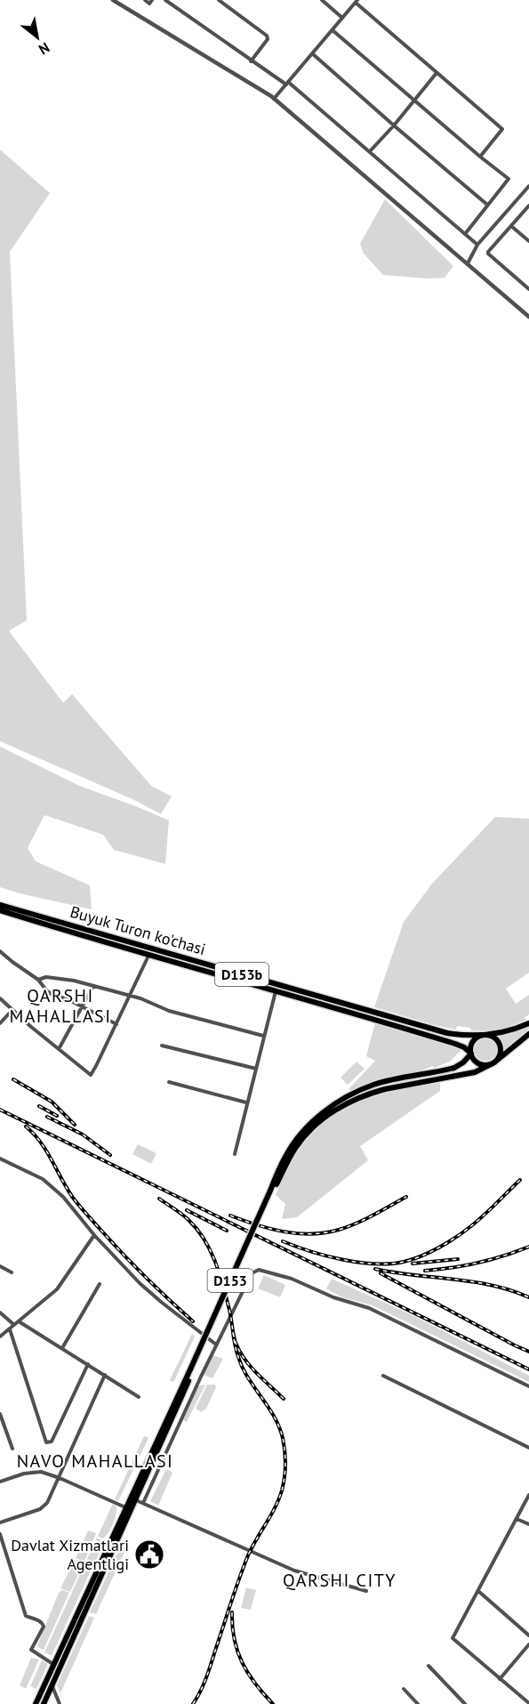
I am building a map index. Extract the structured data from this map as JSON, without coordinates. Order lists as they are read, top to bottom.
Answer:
{
  "streets": {
    "main road": ["Buyuk Turon ko'chasi", "D153b", "D153"]
  },
  "crossings": [
    ["Buyuk Turon ko'chasi", "D153"]
  ],
  "districts": ["QARSHI MAHALLASI", "NAVO MAHALLASI", "QARSHI CITY"],
  "places": {
    "public building": ["Davlat Xizmatlari Agentligi"]
  },
  "north": "bottom right"
}
